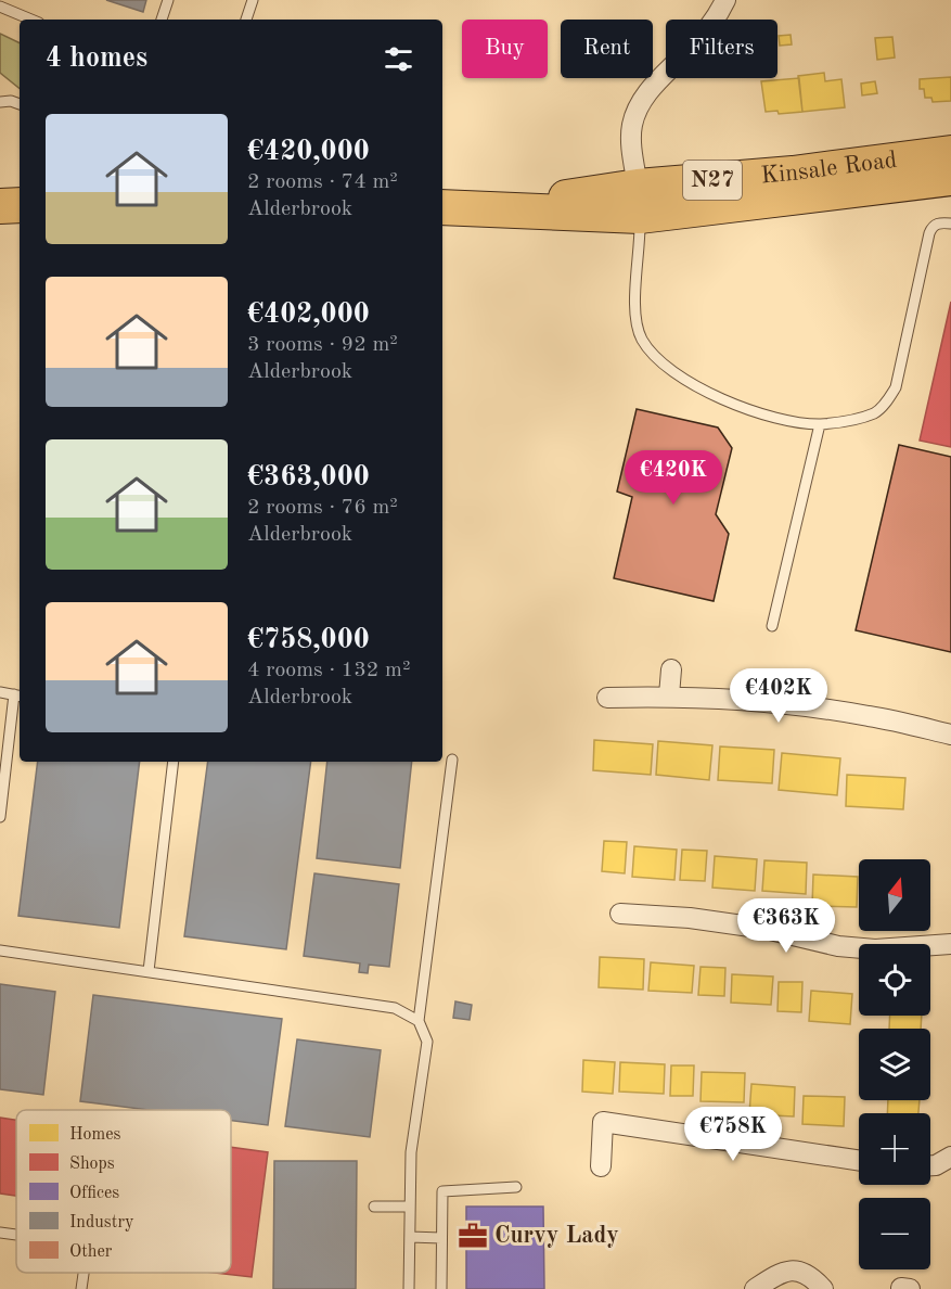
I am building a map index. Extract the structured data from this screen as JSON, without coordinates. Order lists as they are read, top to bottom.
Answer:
{
  "streets": {
    "highway": ["Kinsale Road", "N27"]
  },
  "places": {
    "office": ["Curvy Lady"]
  },
  "legend": [
    "Homes",
    "Shops",
    "Offices",
    "Industry",
    "Other"
  ],
  "north": "top",
  "page": {
    "chip": ["Buy", "Rent", "Filters"],
    "heading": "4 homes",
    "list": [
      {
        "name": "€420,000",
        "note": "2 rooms · 74 m² · Alderbrook"
      },
      {
        "name": "€402,000",
        "note": "3 rooms · 92 m² · Alderbrook"
      },
      {
        "name": "€363,000",
        "note": "2 rooms · 76 m² · Alderbrook"
      },
      {
        "name": "€758,000",
        "note": "4 rooms · 132 m² · Alderbrook"
      }
    ],
    "price": [
      "€420K",
      "€402K",
      "€363K",
      "€758K"
    ],
    "map_buttons": ["+", "−"]
  }
}
